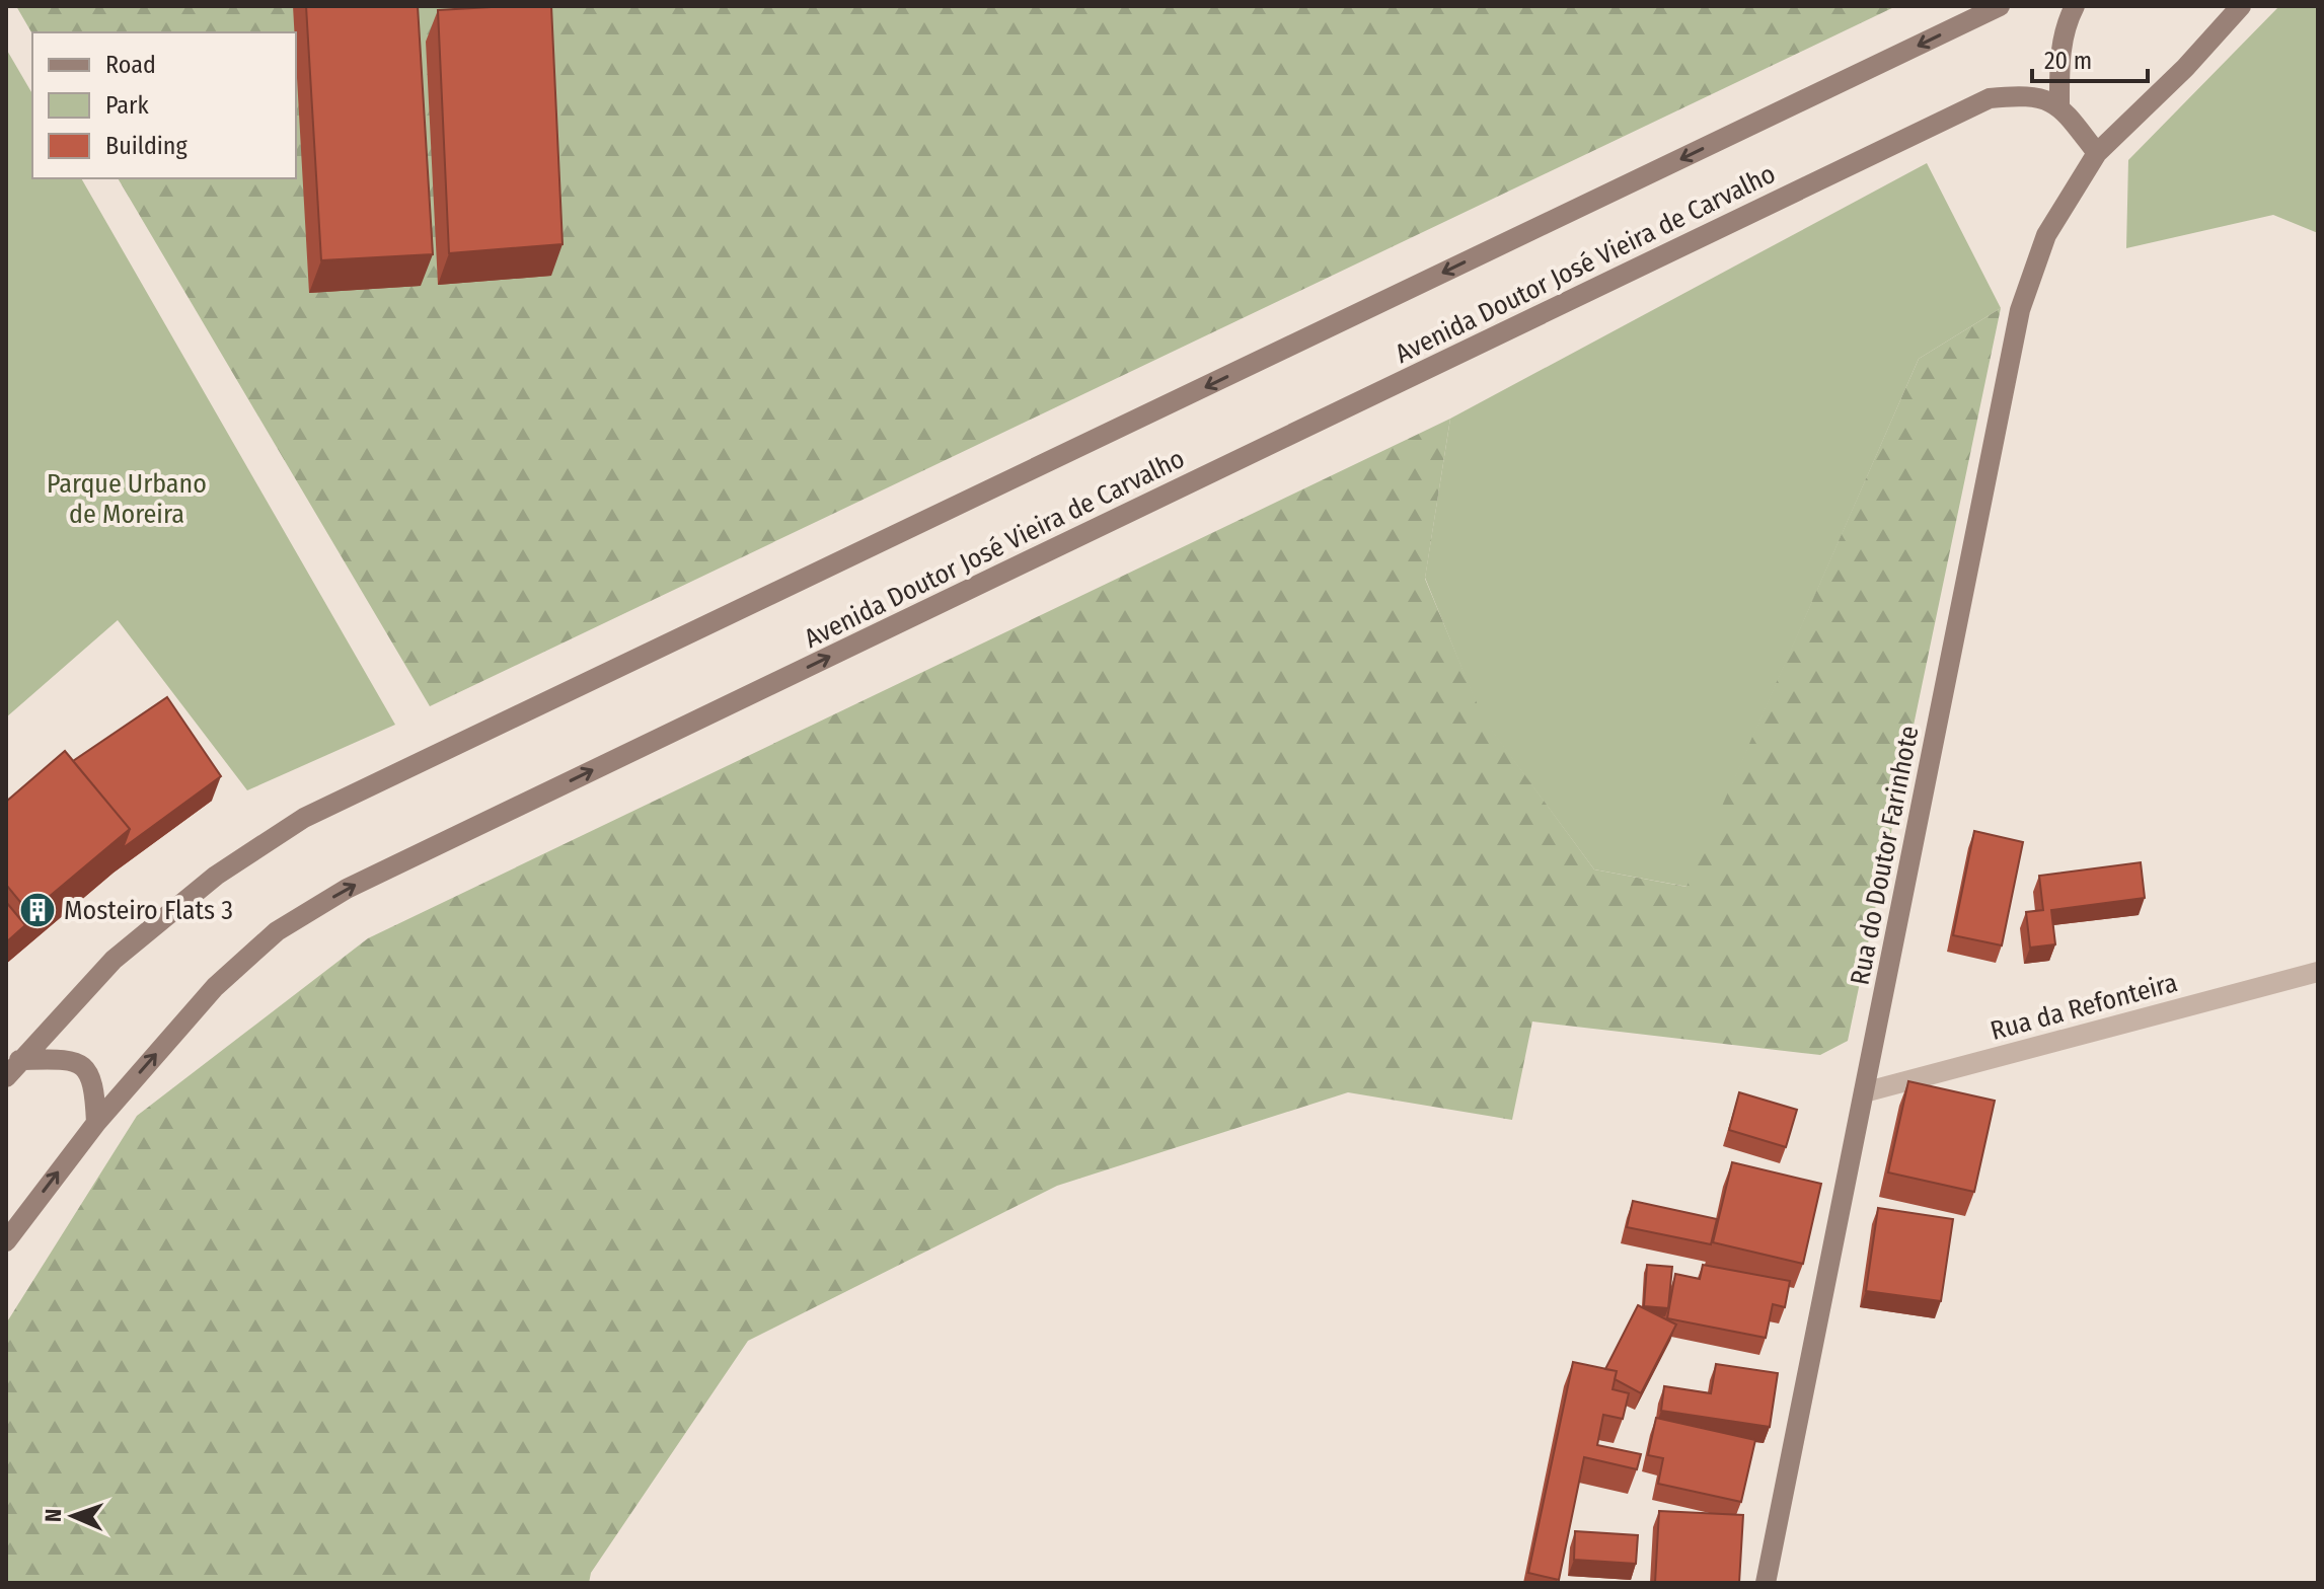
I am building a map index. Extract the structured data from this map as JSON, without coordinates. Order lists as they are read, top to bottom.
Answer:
{
  "streets": {
    "street": ["Avenida Doutor José Vieira de Carvalho", "Rua do Doutor Farinhote", "Rua da Refonteira"]
  },
  "crossings": [
    ["Rua do Doutor Farinhote", "Rua da Refonteira"]
  ],
  "parks": ["Parque Urbano de Moreira"],
  "places": {
    "building": ["Mosteiro Flats 3"]
  },
  "legend": ["Road", "Park", "Building"],
  "scale_bar": "20 m",
  "north": "left"
}
